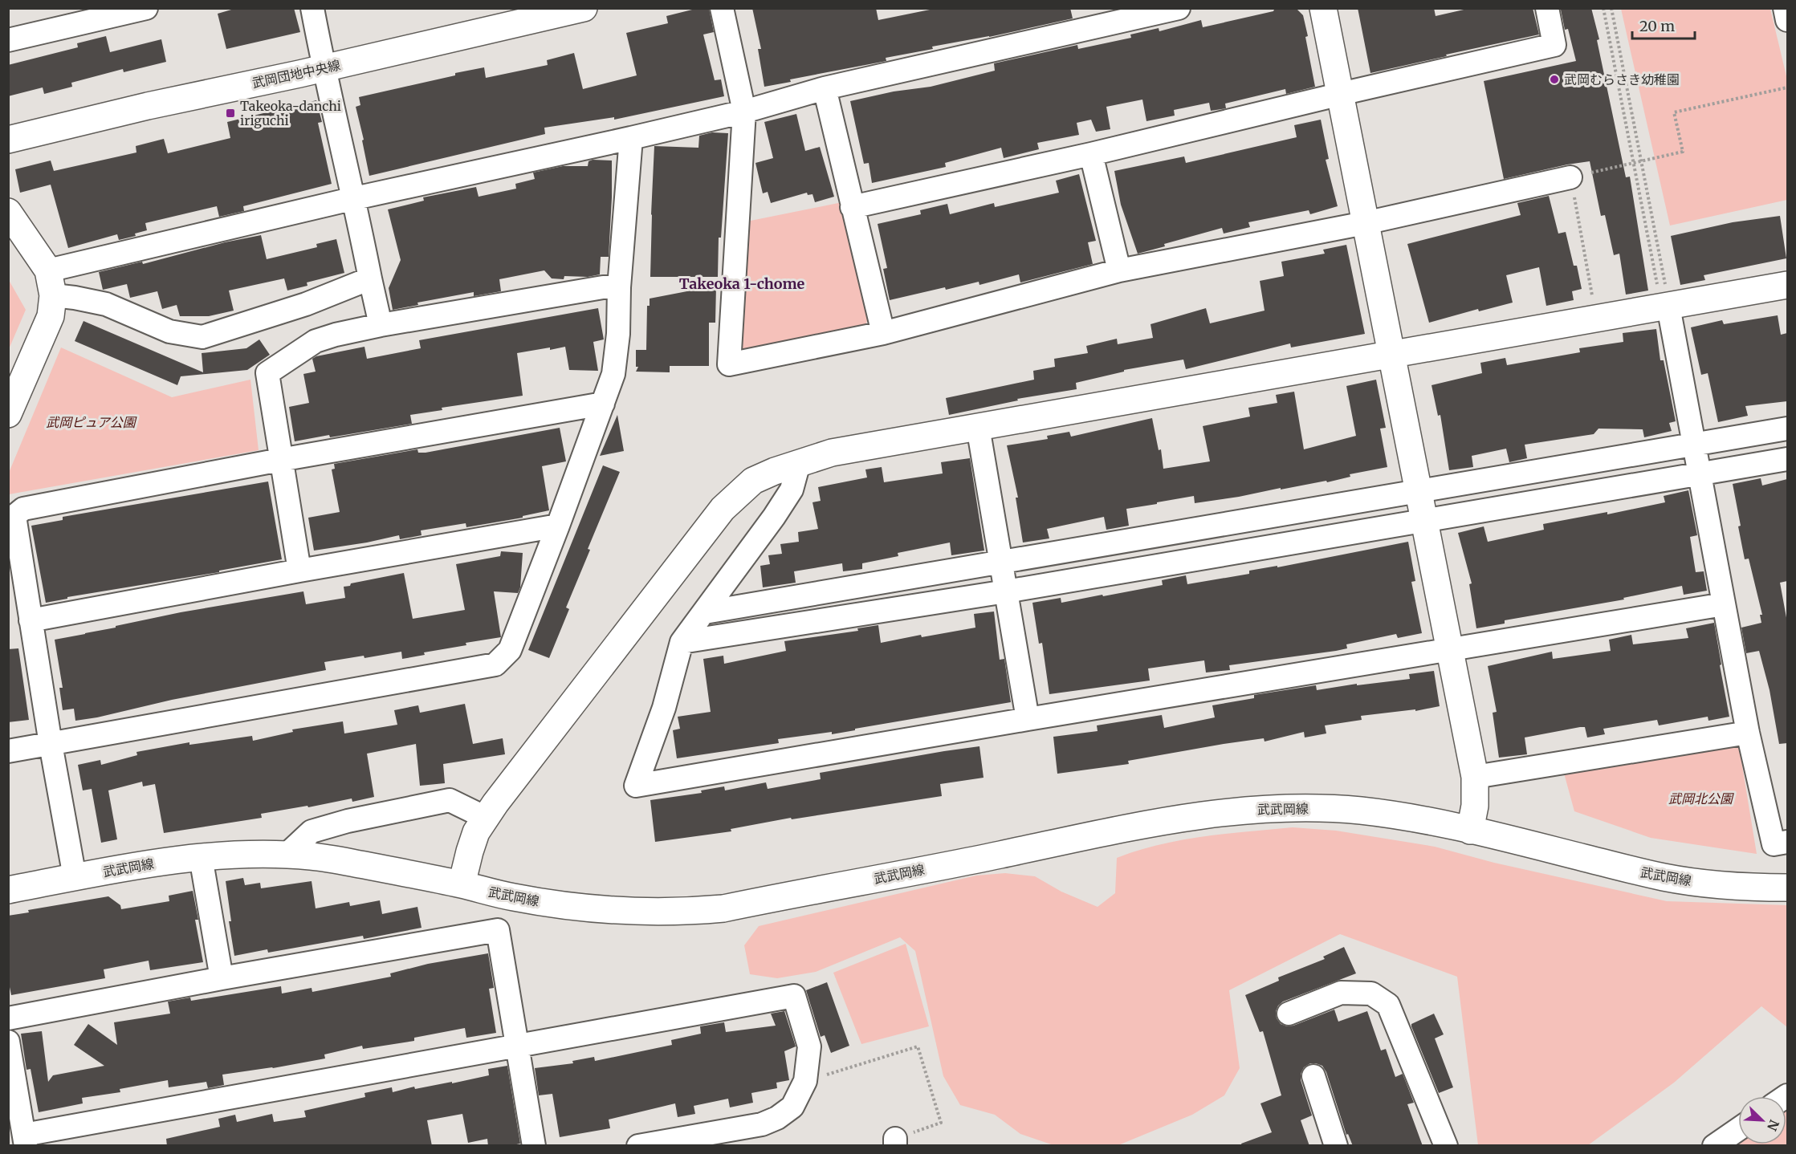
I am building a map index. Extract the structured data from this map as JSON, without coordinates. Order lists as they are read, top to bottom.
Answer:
{
  "streets": {
    "street": ["武岡団地中央線", "武武岡線"]
  },
  "districts": ["Takeoka 1-chome"],
  "parks": ["武岡ピュア公園", "武岡北公園"],
  "places": {
    "other": ["武岡むらさき幼稚園"],
    "transit": ["Takeoka-danchi iriguchi"]
  },
  "scale_bar": "20 m",
  "north": "bottom right"
}
